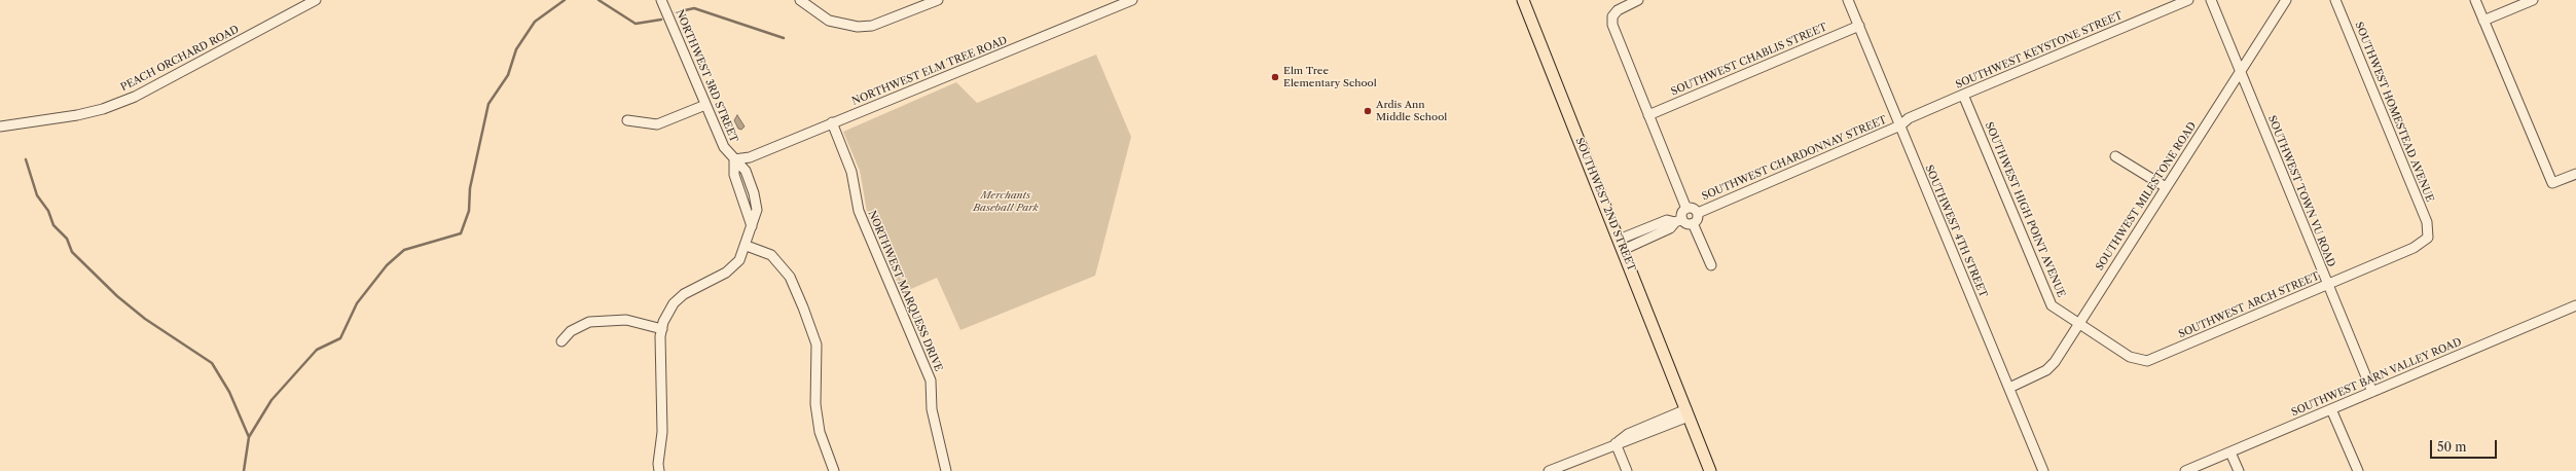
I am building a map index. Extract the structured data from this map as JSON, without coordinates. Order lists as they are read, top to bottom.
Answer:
{
  "streets": {
    "main road": ["SOUTHWEST 2ND STREET"],
    "street": [
      "SOUTHWEST KEYSTONE STREET",
      "PEACH ORCHARD ROAD",
      "SOUTHWEST CHABLIS STREET",
      "NORTHWEST ELM TREE ROAD",
      "NORTHWEST 3RD STREET",
      "SOUTHWEST HOMESTEAD AVENUE",
      "SOUTHWEST CHARDONNAY STREET",
      "SOUTHWEST TOWN VU ROAD",
      "SOUTHWEST MILESTONE ROAD",
      "SOUTHWEST HIGH POINT AVENUE",
      "SOUTHWEST 4TH STREET",
      "NORTHWEST MARQUESS DRIVE",
      "SOUTHWEST ARCH STREET",
      "SOUTHWEST BARN VALLEY ROAD"
    ]
  },
  "crossings": [
    ["SOUTHWEST KEYSTONE STREET", "SOUTHWEST CHARDONNAY STREET"],
    ["SOUTHWEST KEYSTONE STREET", "SOUTHWEST HIGH POINT AVENUE"],
    ["SOUTHWEST KEYSTONE STREET", "SOUTHWEST 4TH STREET"],
    ["SOUTHWEST CHABLIS STREET", "SOUTHWEST 4TH STREET"],
    ["NORTHWEST ELM TREE ROAD", "NORTHWEST 3RD STREET"],
    ["NORTHWEST ELM TREE ROAD", "NORTHWEST MARQUESS DRIVE"],
    ["SOUTHWEST HOMESTEAD AVENUE", "SOUTHWEST ARCH STREET"],
    ["SOUTHWEST CHARDONNAY STREET", "SOUTHWEST 4TH STREET"],
    ["SOUTHWEST TOWN VU ROAD", "SOUTHWEST MILESTONE ROAD"],
    ["SOUTHWEST TOWN VU ROAD", "SOUTHWEST ARCH STREET"],
    ["SOUTHWEST TOWN VU ROAD", "SOUTHWEST BARN VALLEY ROAD"],
    ["SOUTHWEST MILESTONE ROAD", "SOUTHWEST HIGH POINT AVENUE"],
    ["SOUTHWEST MILESTONE ROAD", "SOUTHWEST 4TH STREET"],
    ["SOUTHWEST MILESTONE ROAD", "SOUTHWEST ARCH STREET"],
    ["SOUTHWEST HIGH POINT AVENUE", "SOUTHWEST ARCH STREET"]
  ],
  "parks": ["Merchants Baseball Park"],
  "places": ["Elm Tree Elementary School", "Ardis Ann Middle School"],
  "scale_bar": "50 m"
}
